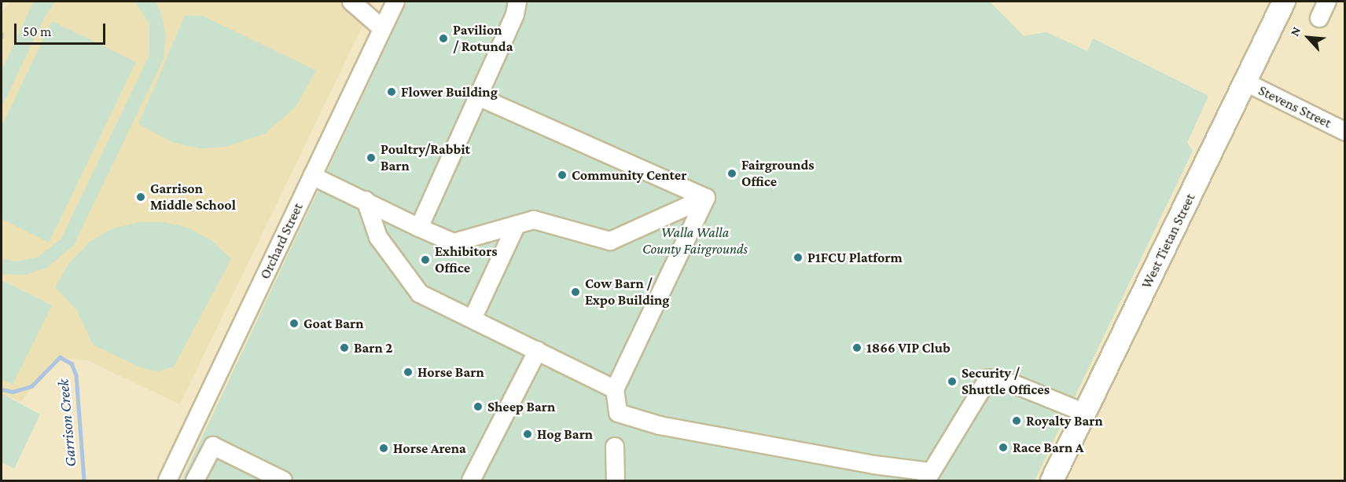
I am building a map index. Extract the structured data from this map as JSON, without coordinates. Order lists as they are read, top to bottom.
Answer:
{
  "streets": {
    "main road": ["West Tietan Street"],
    "street": ["Stevens Street", "Orchard Street"]
  },
  "crossings": [
    ["Stevens Street", "West Tietan Street"]
  ],
  "water": ["Garrison Creek"],
  "parks": ["Walla Walla County Fairgrounds"],
  "places": [
    "Pavilion / Rotunda",
    "Flower Building",
    "Poultry/Rabbit Barn",
    "Fairgrounds Office",
    "Community Center",
    "Garrison Middle School",
    "P1FCU Platform",
    "Exhibitors Office",
    "Cow Barn / Expo Building",
    "Goat Barn",
    "Barn 2",
    "1866 VIP Club",
    "Horse Barn",
    "Security / Shuttle Offices",
    "Sheep Barn",
    "Royalty Barn",
    "Hog Barn",
    "Race Barn A",
    "Horse Arena"
  ],
  "scale_bar": "50 m",
  "north": "top left"
}
